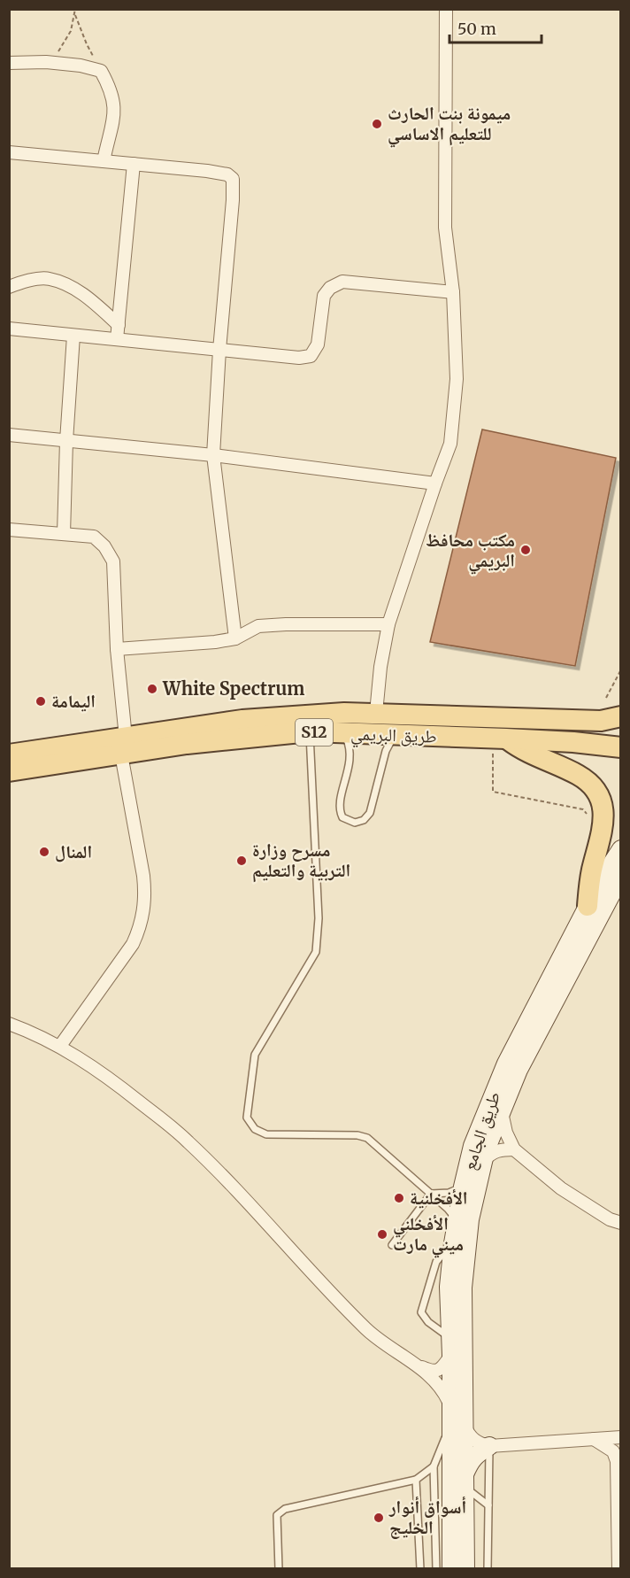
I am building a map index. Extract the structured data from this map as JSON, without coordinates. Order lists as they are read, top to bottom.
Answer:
{
  "streets": {
    "main road": ["S12", "طريق البريمي", "طريق الجامع"]
  },
  "places": [
    "ميمونة بنت الحارث للتعليم الاساسي",
    "مكتب محافظ البريمي",
    "White Spectrum",
    "اليمامة",
    "المنال",
    "مسرح وزارة التربية والتعليم",
    "الأفخلنية",
    "الأفخلني ميني مارت",
    "أسواق أنوار الخليج"
  ],
  "scale_bar": "50 m"
}
